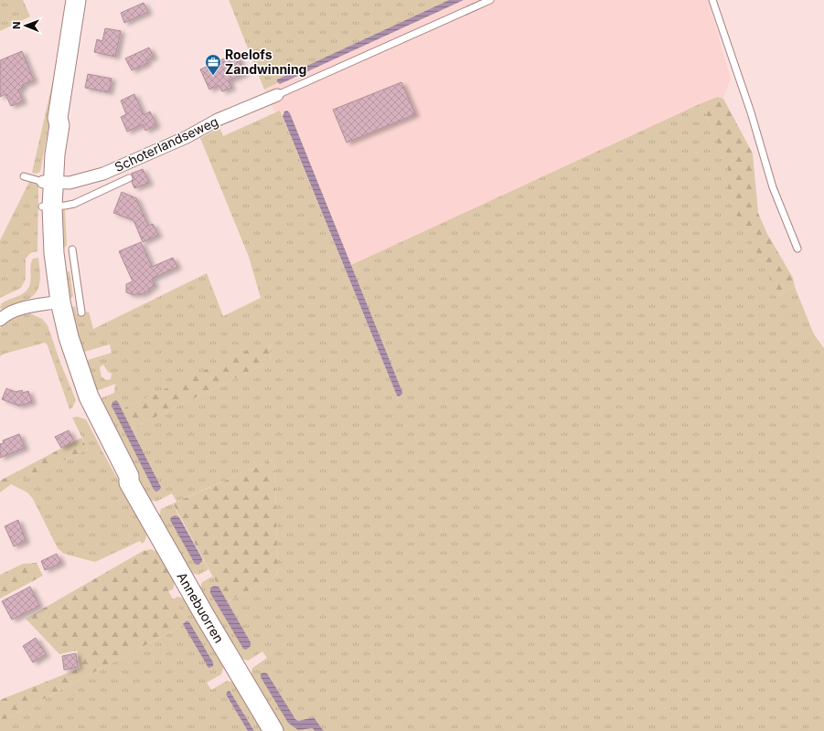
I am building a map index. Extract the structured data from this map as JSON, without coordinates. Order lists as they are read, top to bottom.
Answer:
{
  "streets": {
    "main road": ["Annebuorren"],
    "street": ["Schoterlandseweg"]
  },
  "places": {
    "office": ["Roelofs Zandwinning"]
  },
  "north": "left"
}
